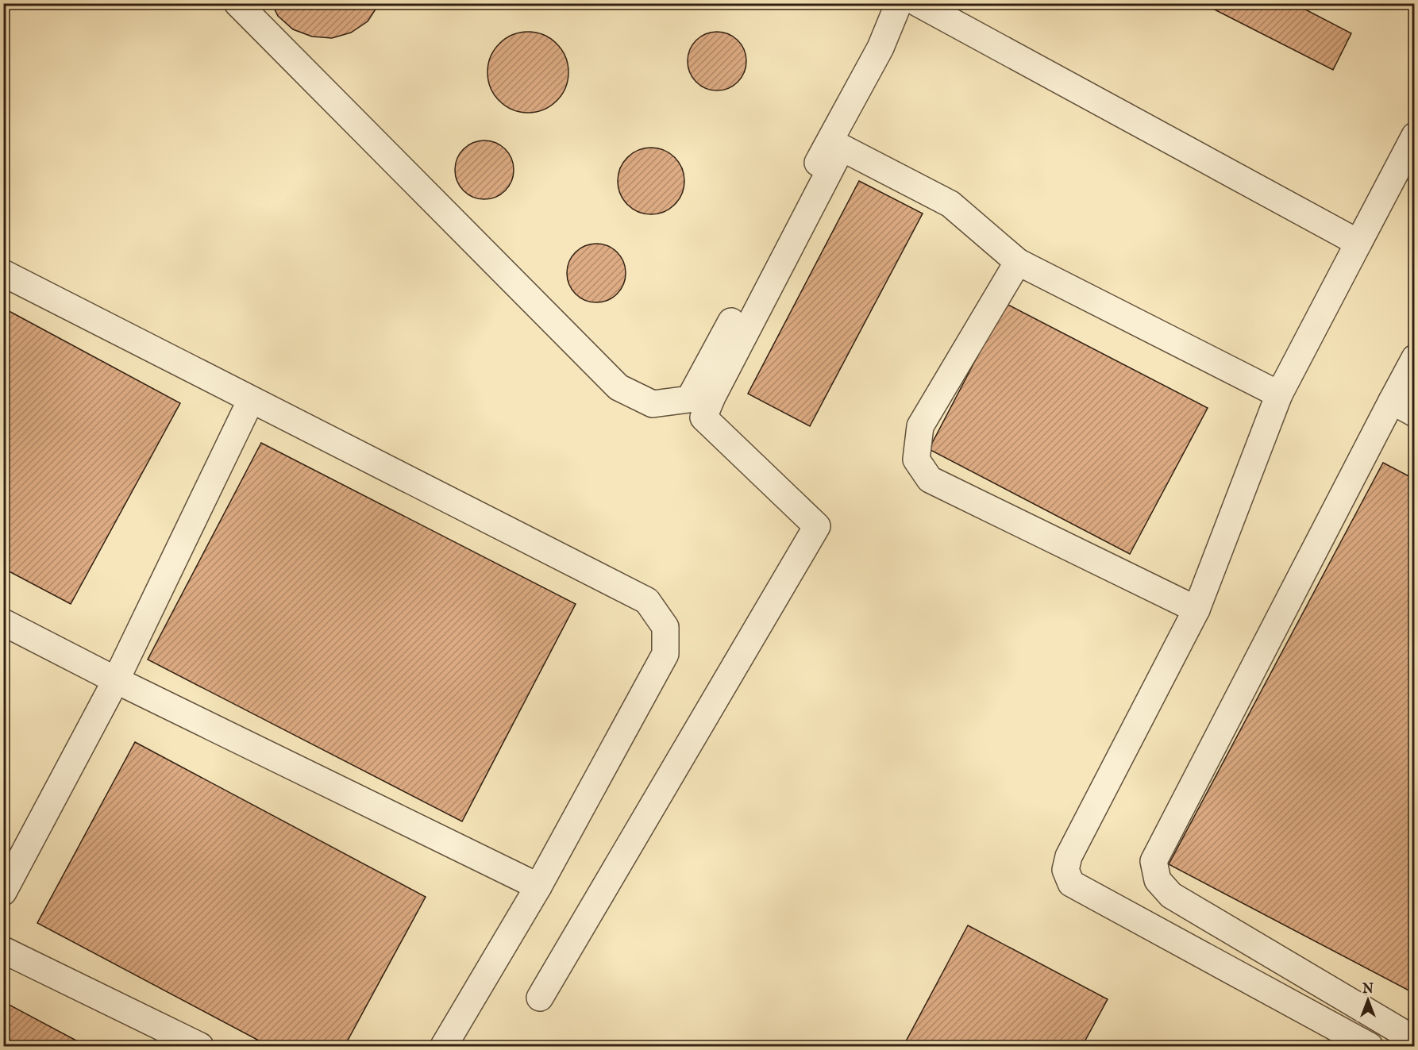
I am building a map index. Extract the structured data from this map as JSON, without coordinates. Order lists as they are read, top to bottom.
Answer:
{
  "north": "top"
}
